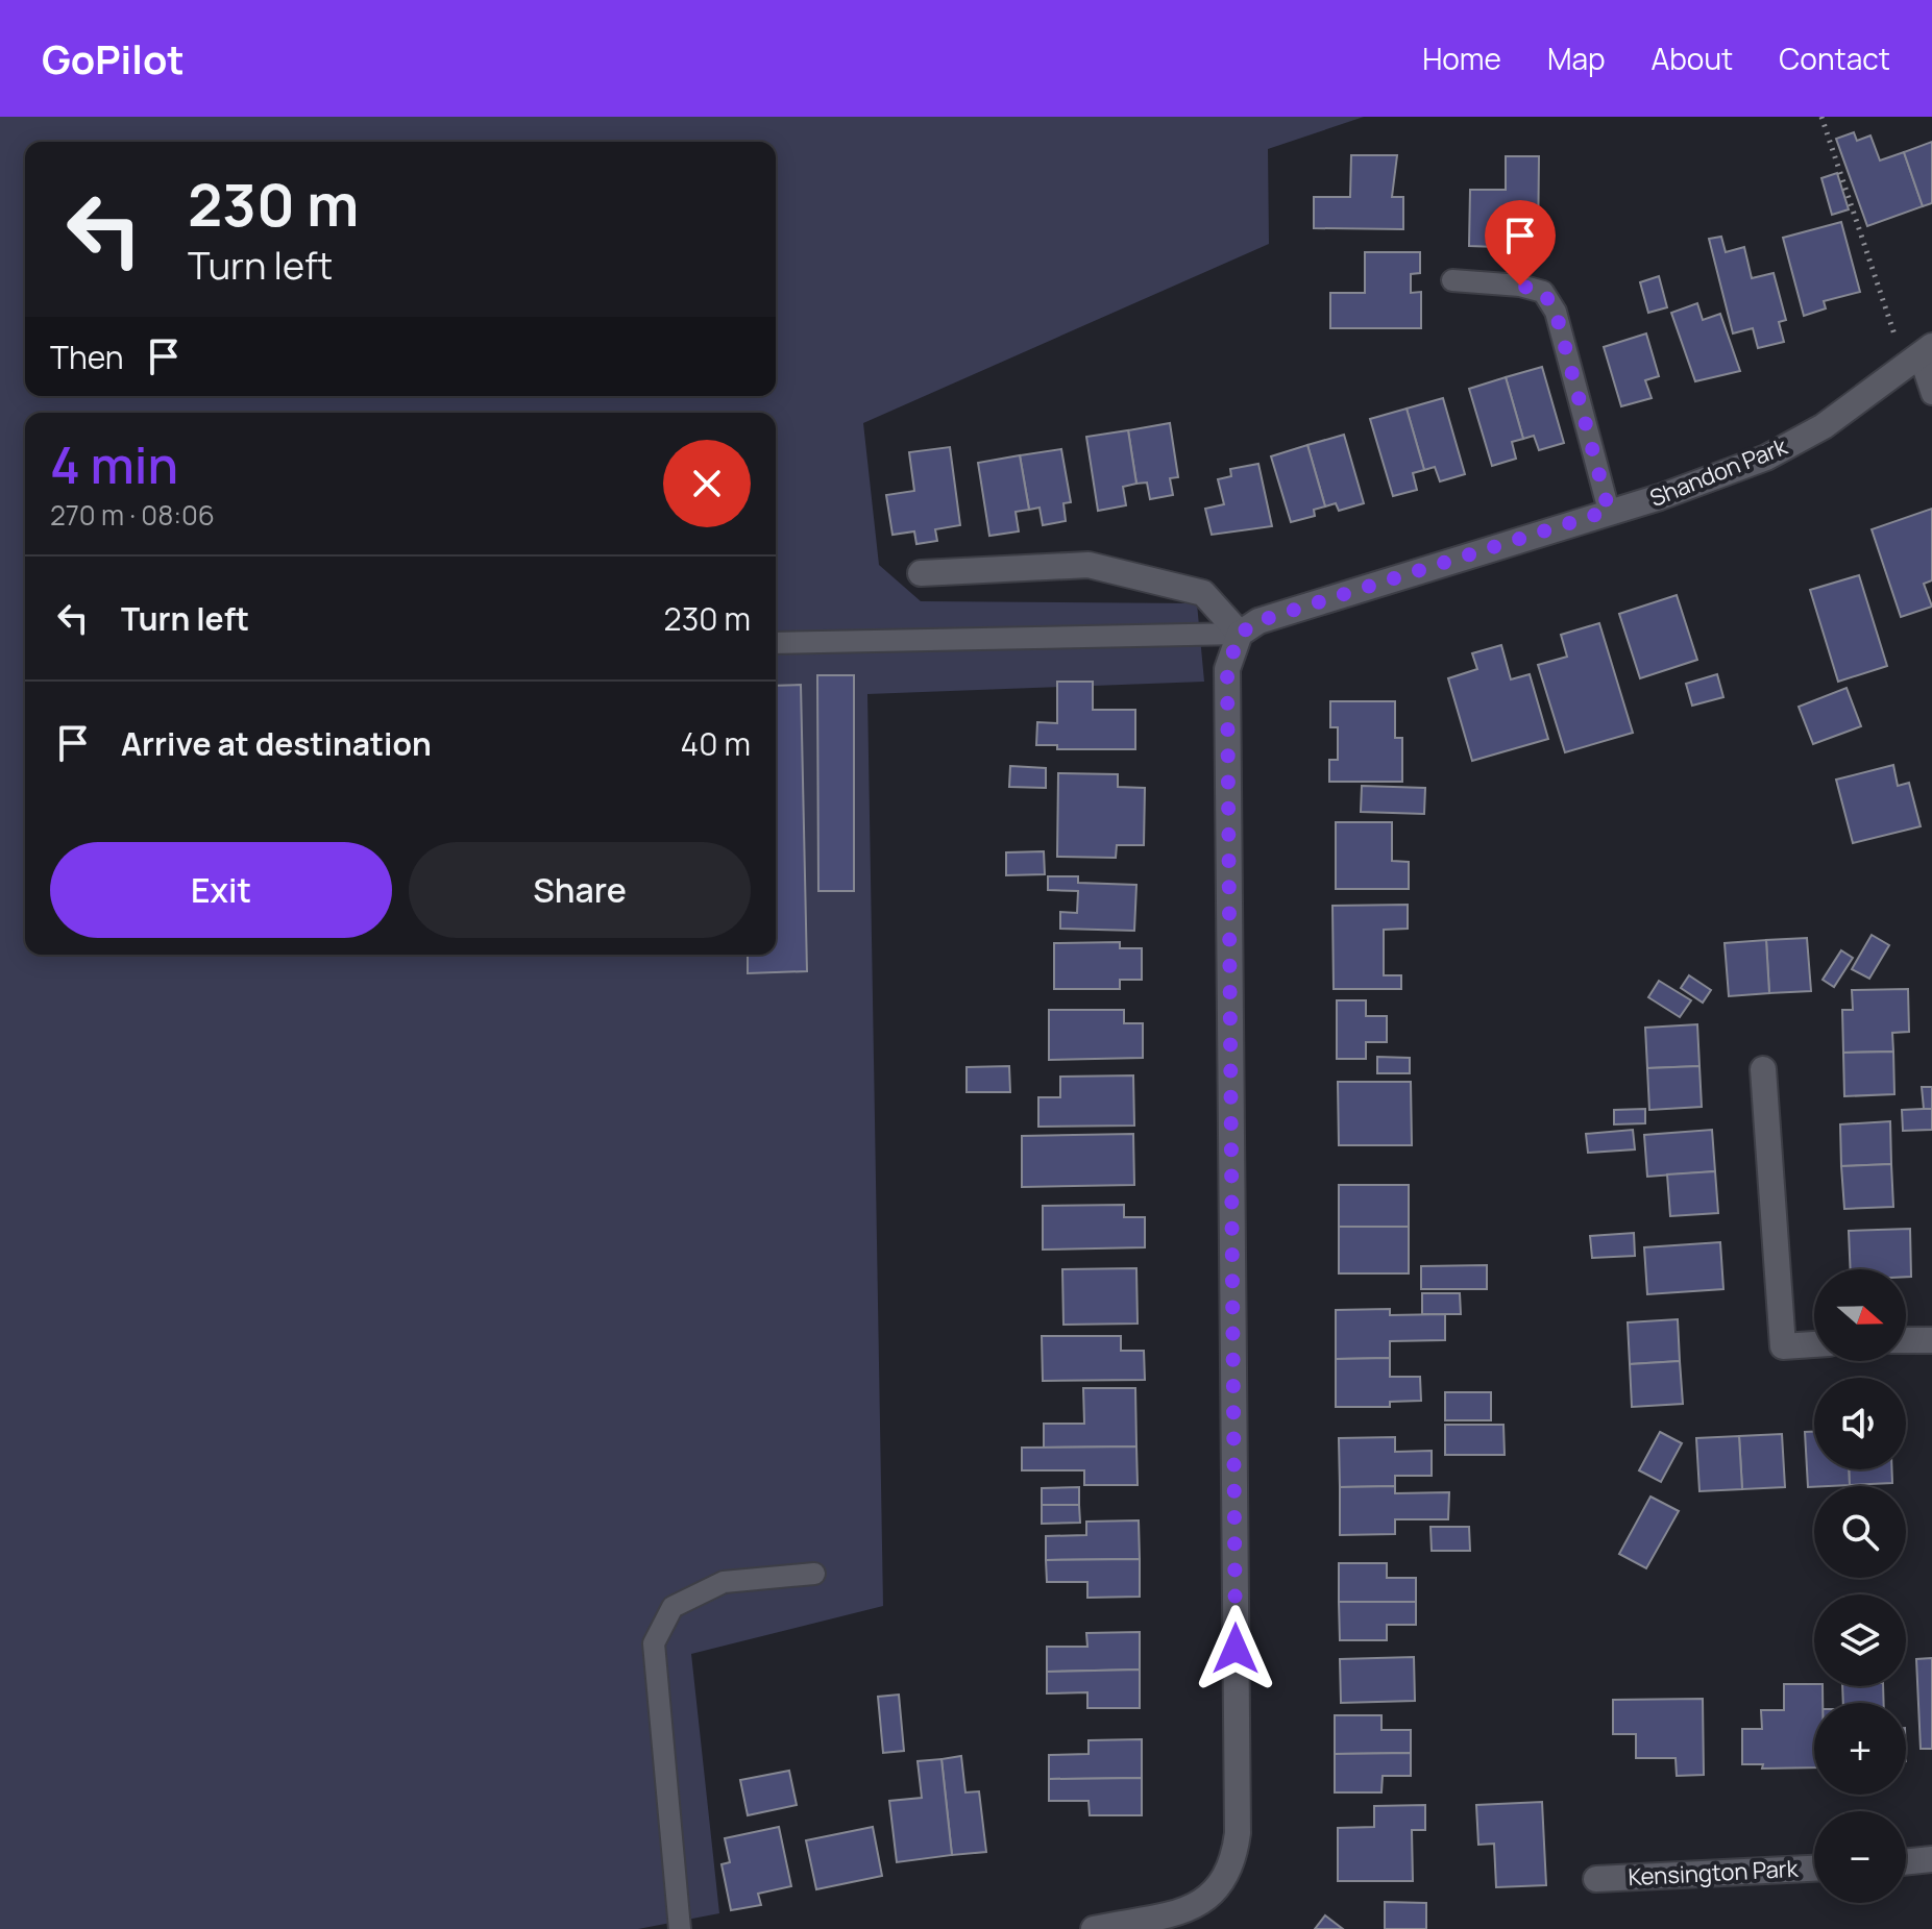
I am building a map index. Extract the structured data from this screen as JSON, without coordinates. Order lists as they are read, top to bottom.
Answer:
{
  "streets": {
    "street": ["Shandon Park", "Kensington Park"]
  },
  "north": "right",
  "page": {
    "header": "GoPilot",
    "nav": [
      "Home",
      "Map",
      "About",
      "Contact"
    ],
    "turn": ["230 m", "Turn left"],
    "then": "Then",
    "heading": ["4 min", "270 m · 08:06"],
    "list": [
      {
        "name": "Turn left",
        "value": "230 m"
      },
      {
        "name": "Arrive at destination",
        "value": "40 m"
      }
    ],
    "buttons": ["Exit", "Share"],
    "map_buttons": ["+", "−"]
  }
}
